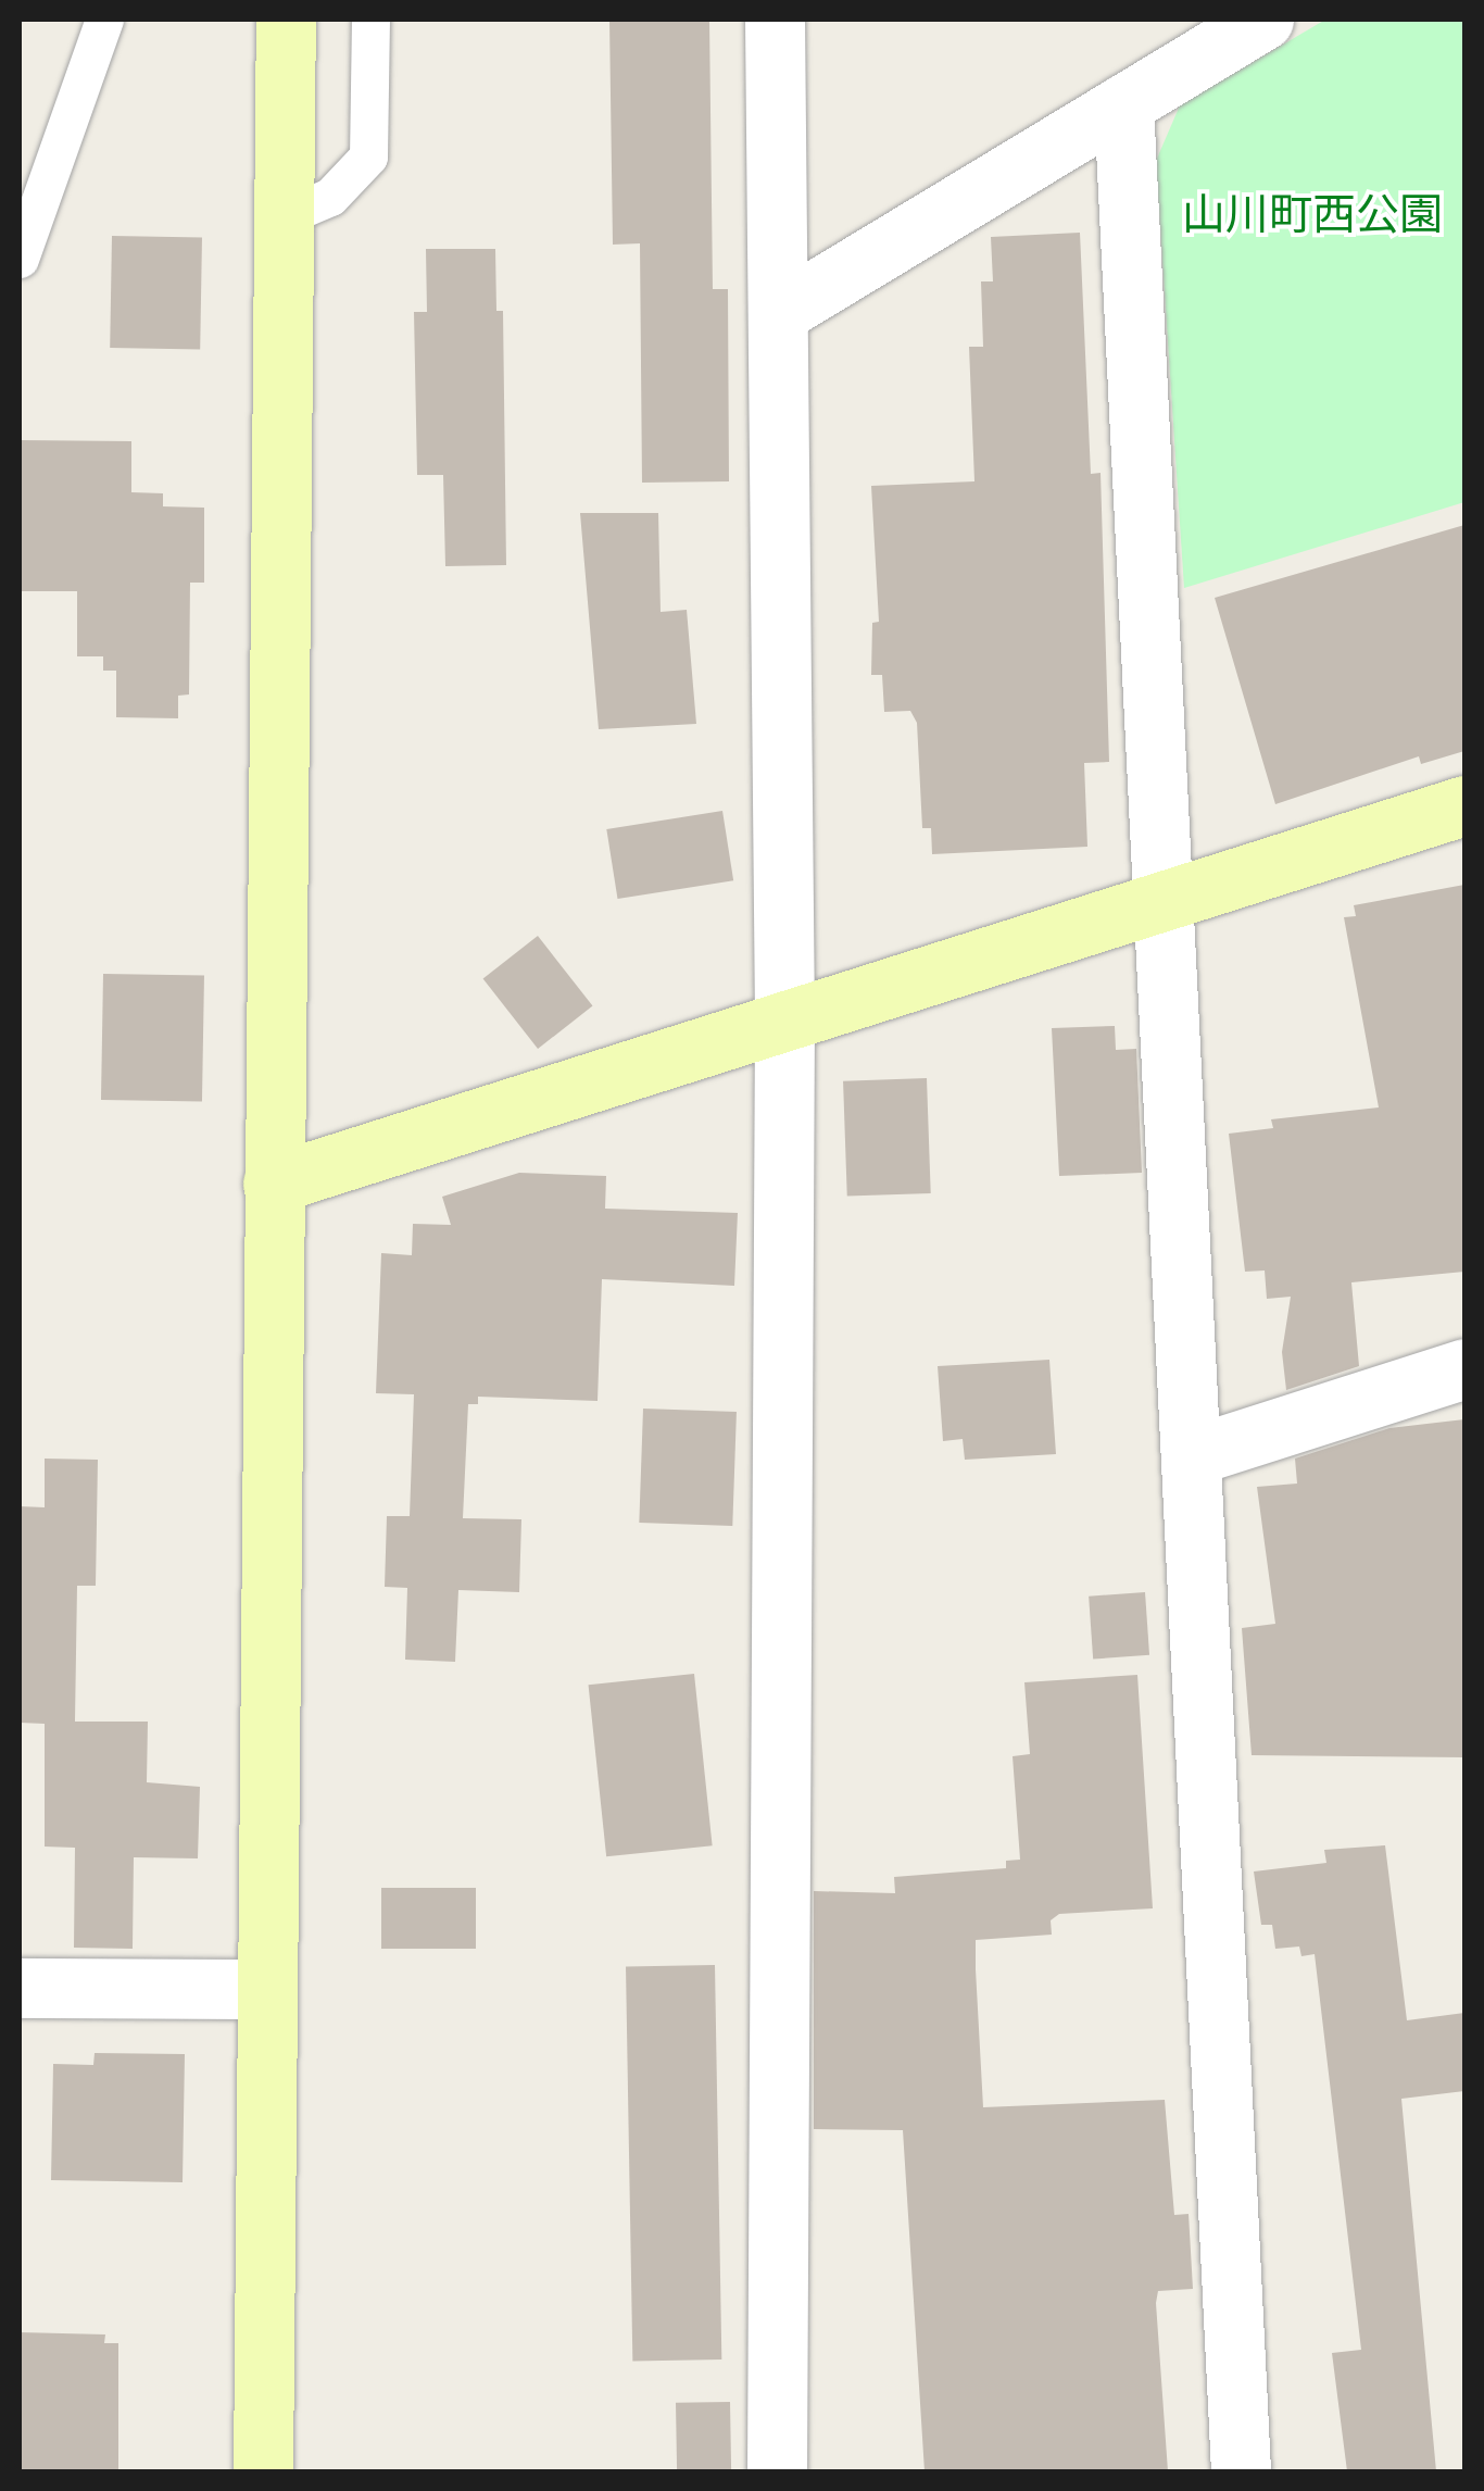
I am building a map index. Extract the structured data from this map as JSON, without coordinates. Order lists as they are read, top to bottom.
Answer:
{
  "parks": ["山川町西公園"]
}
